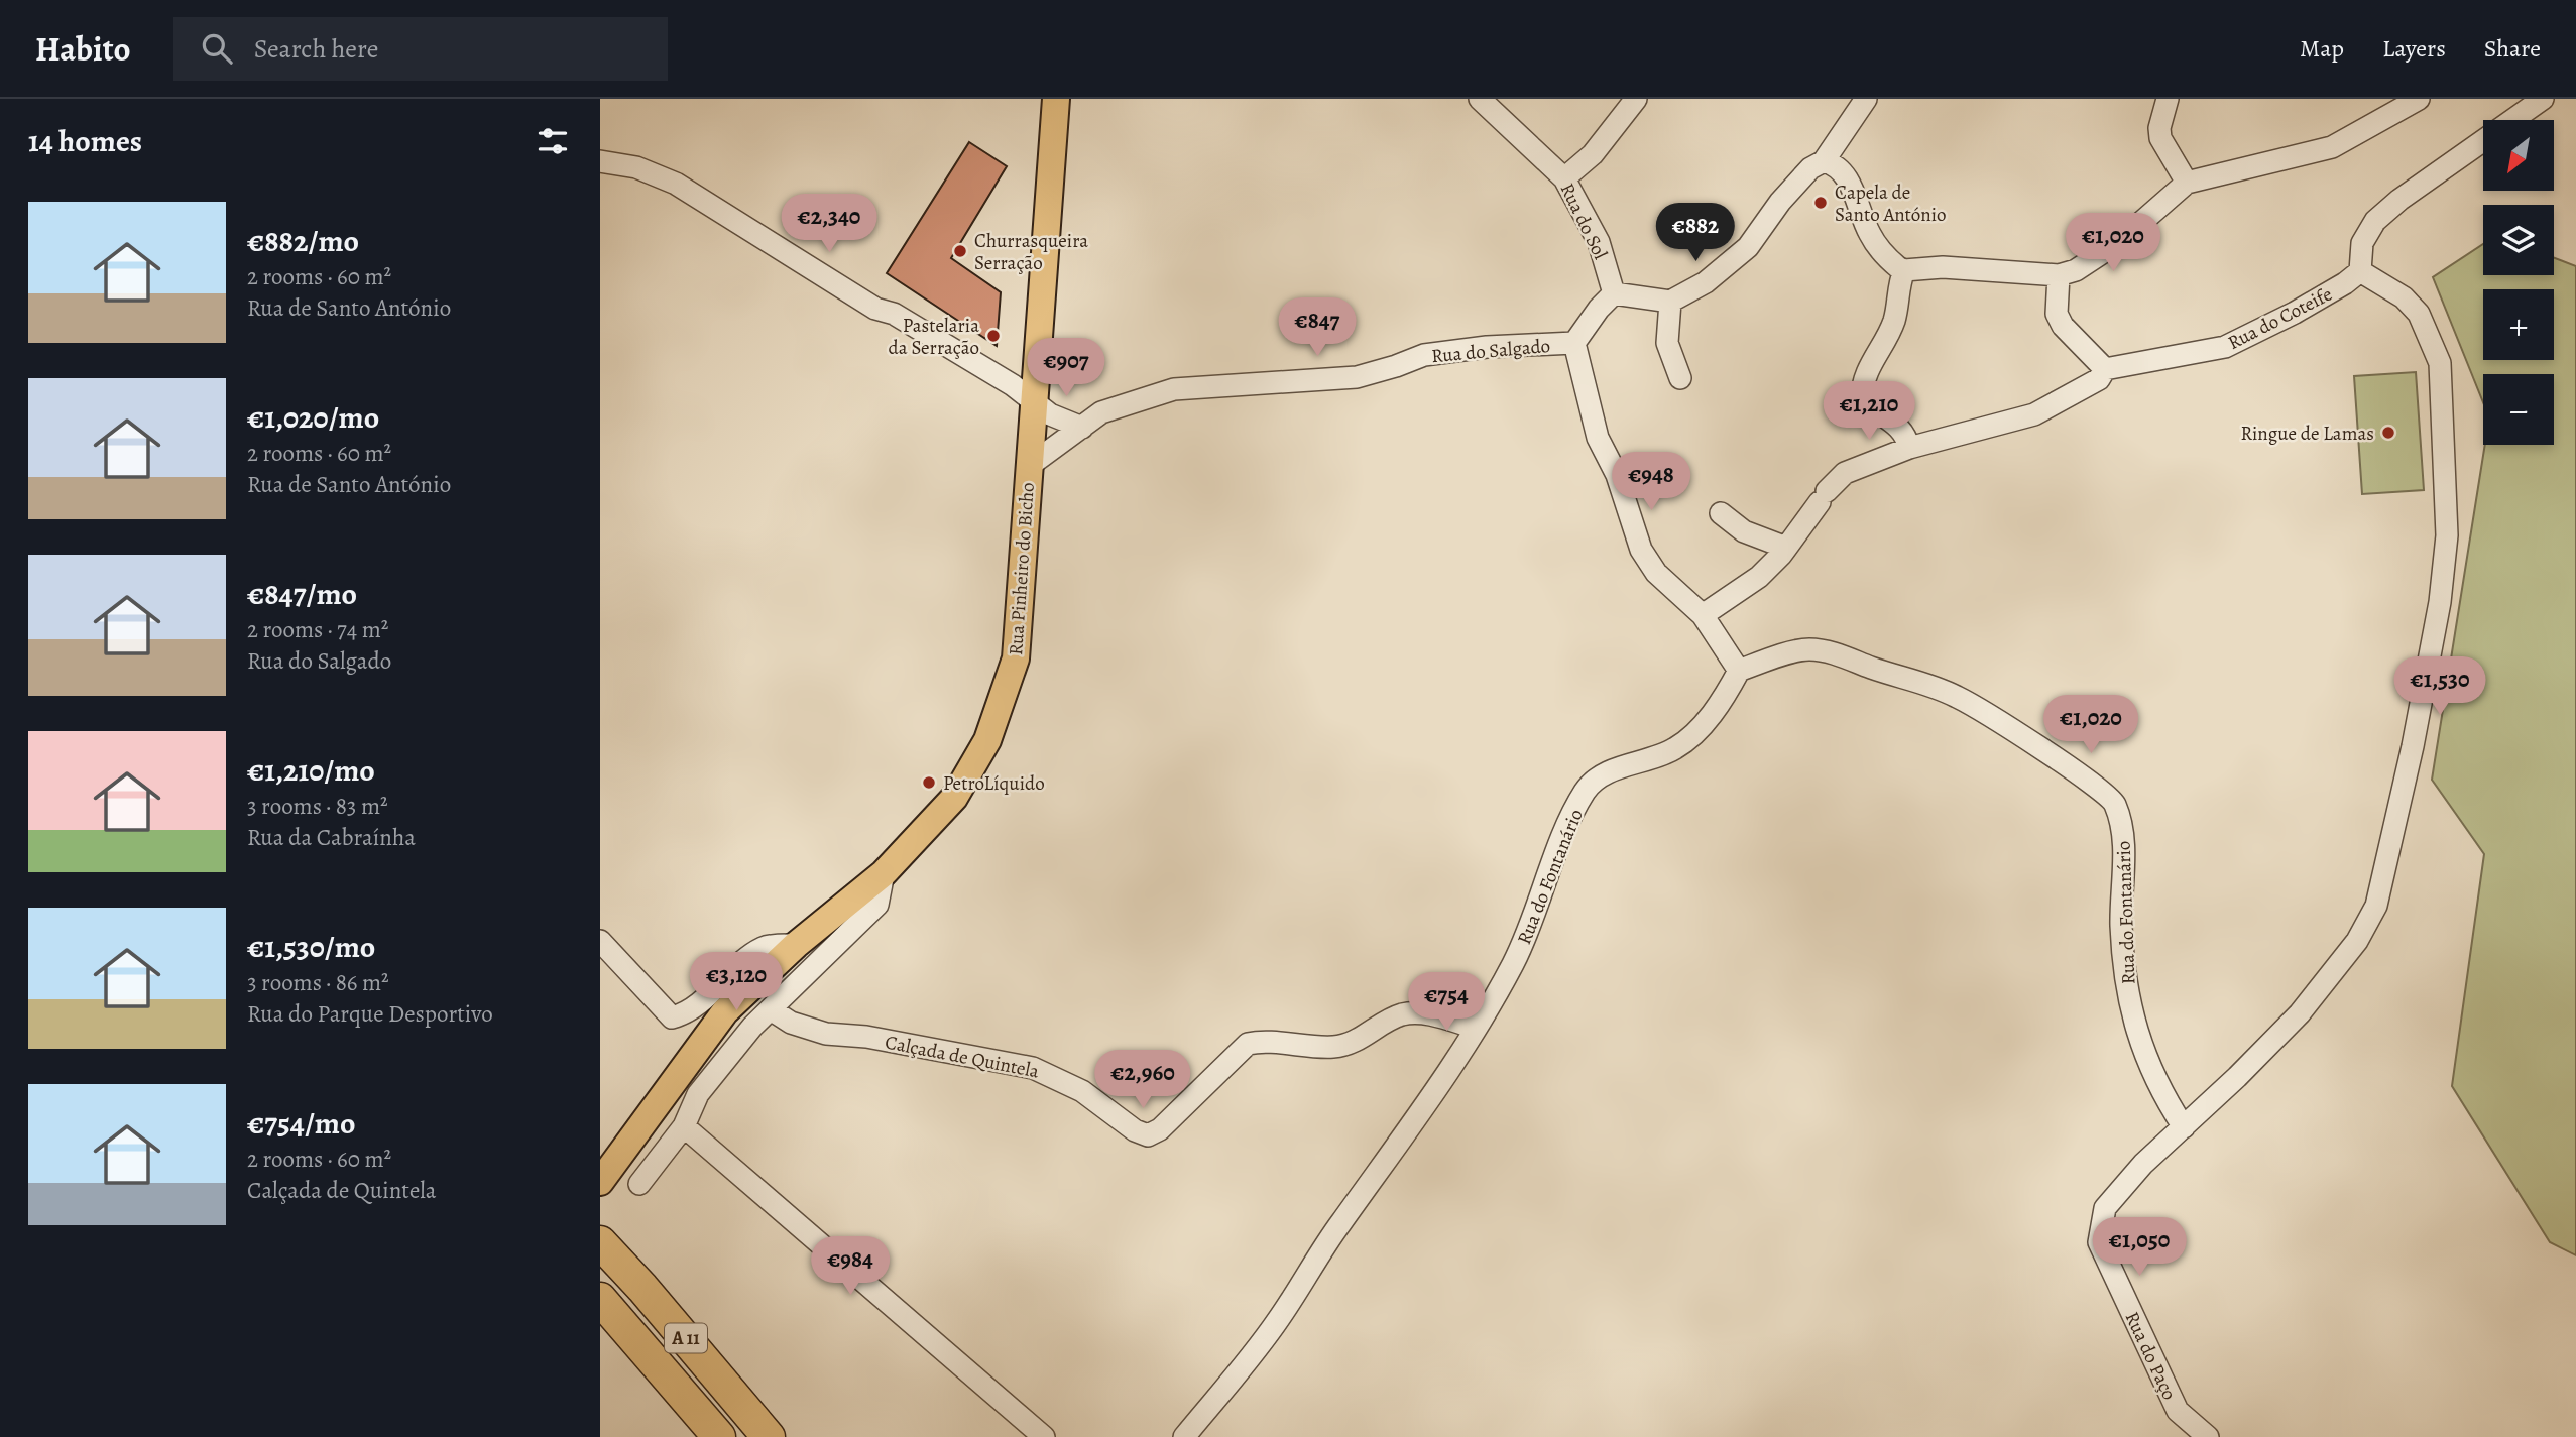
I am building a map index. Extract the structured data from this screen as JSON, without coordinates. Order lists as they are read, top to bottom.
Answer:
{
  "streets": {
    "highway": ["A 11"],
    "main road": ["Rua Pinheiro do Bicho"],
    "street": [
      "Rua do Sol",
      "Rua do Coteife",
      "Rua do Salgado",
      "Rua do Fontanário",
      "Calçada de Quintela",
      "Rua do Paço"
    ]
  },
  "crossings": [
    ["Rua do Coteife", "Rua do Paço"],
    ["Rua do Salgado", "Rua Pinheiro do Bicho"],
    ["Rua do Fontanário", "Calçada de Quintela"],
    ["Rua do Fontanário", "Rua do Paço"]
  ],
  "places": [
    "Capela de Santo António",
    "Churrasqueira Serração",
    "Pastelaria da Serração",
    "Ringue de Lamas",
    "PetroLíquido"
  ],
  "north": "bottom left",
  "page": {
    "header": "Habito",
    "search": "Search here",
    "nav": ["Map", "Layers", "Share"],
    "heading": "14 homes",
    "map_buttons": ["+", "−"],
    "list": [
      {
        "name": "€882/mo",
        "note": "2 rooms · 60 m² · Rua de Santo António"
      },
      {
        "name": "€1,020/mo",
        "note": "2 rooms · 60 m² · Rua de Santo António"
      },
      {
        "name": "€847/mo",
        "note": "2 rooms · 74 m² · Rua do Salgado"
      },
      {
        "name": "€1,210/mo",
        "note": "3 rooms · 83 m² · Rua da Cabraínha"
      },
      {
        "name": "€1,530/mo",
        "note": "3 rooms · 86 m² · Rua do Parque Desportivo"
      },
      {
        "name": "€754/mo",
        "note": "2 rooms · 60 m² · Calçada de Quintela"
      }
    ],
    "price": [
      "€2,340",
      "€882",
      "€1,020",
      "€847",
      "€907",
      "€1,210",
      "€948",
      "€1,530",
      "€1,020",
      "€3,120",
      "€754",
      "€2,960",
      "€1,050",
      "€984"
    ]
  }
}
